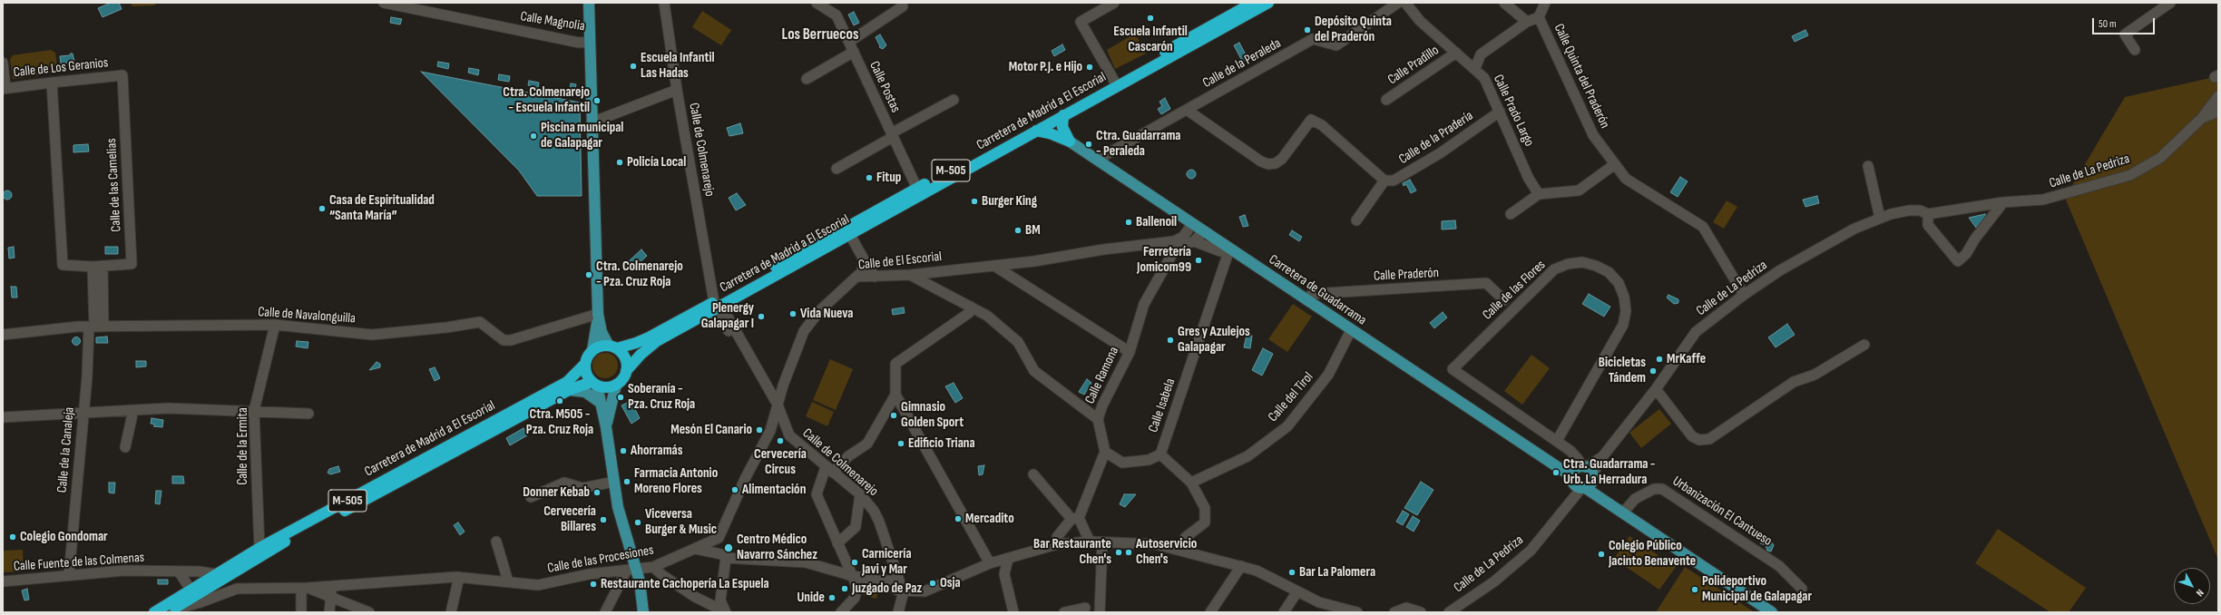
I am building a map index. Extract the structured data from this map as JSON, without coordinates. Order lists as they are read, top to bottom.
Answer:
{
  "streets": {
    "highway": ["Carretera de Madrid a El Escorial", "M-505"],
    "main road": ["Carretera de Guadarrama"],
    "street": [
      "Calle Magnolia",
      "Calle de la Peraleda",
      "Calle Pradillo",
      "Calle de Los Geranios",
      "Calle Quinta del Praderón",
      "Calle Postas",
      "Calle Prado Largo",
      "Calle de la Pradería",
      "Calle de Colmenarejo",
      "Calle de La Pedriza",
      "Calle de las Camelias",
      "Calle de El Escorial",
      "Calle Praderón",
      "Calle de las Flores",
      "Calle de Navalonguilla",
      "Calle Ramona",
      "Calle del Tirol",
      "Calle Isabela",
      "Calle de la Ermita",
      "Calle de la Canaleja",
      "Urbanización El Cantueso",
      "Calle de las Procesiones",
      "Calle Fuente de las Colmenas"
    ]
  },
  "crossings": [
    ["Calle de la Peraleda", "Carretera de Guadarrama"],
    ["Calle Pradillo", "Calle Prado Largo"],
    ["Calle de Los Geranios", "Calle de las Camelias"],
    ["Calle Quinta del Praderón", "Calle de La Pedriza"],
    ["Calle Postas", "Carretera de Madrid a El Escorial"],
    ["Calle Prado Largo", "Calle de la Pradería"],
    ["Carretera de Madrid a El Escorial", "Calle de Colmenarejo"],
    ["Carretera de Madrid a El Escorial", "M-505"],
    ["Carretera de Madrid a El Escorial", "Calle de la Ermita"],
    ["Carretera de Madrid a El Escorial", "Calle de las Procesiones"],
    ["Carretera de Madrid a El Escorial", "Calle Fuente de las Colmenas"],
    ["Calle de Colmenarejo", "Calle de El Escorial"],
    ["Calle de La Pedriza", "Carretera de Guadarrama"],
    ["Calle de La Pedriza", "Calle de las Flores"],
    ["Calle de El Escorial", "Calle Ramona"],
    ["Calle de El Escorial", "Calle de las Procesiones"],
    ["Calle Praderón", "Carretera de Guadarrama"],
    ["Carretera de Guadarrama", "Calle de las Flores"],
    ["Carretera de Guadarrama", "Calle del Tirol"],
    ["Carretera de Guadarrama", "Calle Isabela"],
    ["Carretera de Guadarrama", "Urbanización El Cantueso"],
    ["Calle de Navalonguilla", "Calle de la Ermita"],
    ["Calle de Navalonguilla", "Calle de la Canaleja"],
    ["Calle del Tirol", "Calle Isabela"],
    ["Calle de la Canaleja", "Calle Fuente de las Colmenas"]
  ],
  "districts": ["Los Berruecos"],
  "places": [
    "Escuela Infantil Cascarón",
    "Depósito Quinta del Praderón",
    "Escuela Infantil Las Hadas",
    "Motor P.J. e Hijo",
    "Ctra. Colmenarejo - Escuela Infantil",
    "Piscina municipal de Galapagar",
    "Ctra. Guadarrama - Peraleda",
    "Policía Local",
    "Fitup",
    "Burger King",
    "Casa de Espiritualidad “Santa María”",
    "Ballenoil",
    "BM",
    "Ferretería Jomicom99",
    "Ctra. Colmenarejo - Pza. Cruz Roja",
    "Vida Nueva",
    "Plenergy Galapagar I",
    "Gres y Azulejos Galapagar",
    "MrKaffe",
    "Bicicletas Tándem",
    "Soberanía - Pza. Cruz Roja",
    "Ctra. M505 - Pza. Cruz Roja",
    "Gimnasio Golden Sport",
    "Mesón El Canario",
    "Cervecería Circus",
    "Edificio Triana",
    "Ahorramás",
    "Ctra. Guadarrama - Urb. La Herradura",
    "Farmacia Antonio Moreno Flores",
    "Alimentación",
    "Donner Kebab",
    "Mercadito",
    "Cervecería Billares",
    "Viceversa Burger & Music",
    "Colegio Gondomar",
    "Centro Médico Navarro Sánchez",
    "Bar Restaurante Chen's",
    "Autoservicio Chen's",
    "Colegio Público Jacinto Benavente",
    "Carnicería Javi y Mar",
    "Bar La Palomera",
    "Osja",
    "Restaurante Cachopería La Espuela",
    "Juzgado de Paz",
    "Polideportivo Municipal de Galapagar",
    "Unide"
  ],
  "scale_bar": "50 m",
  "north": "bottom right"
}
